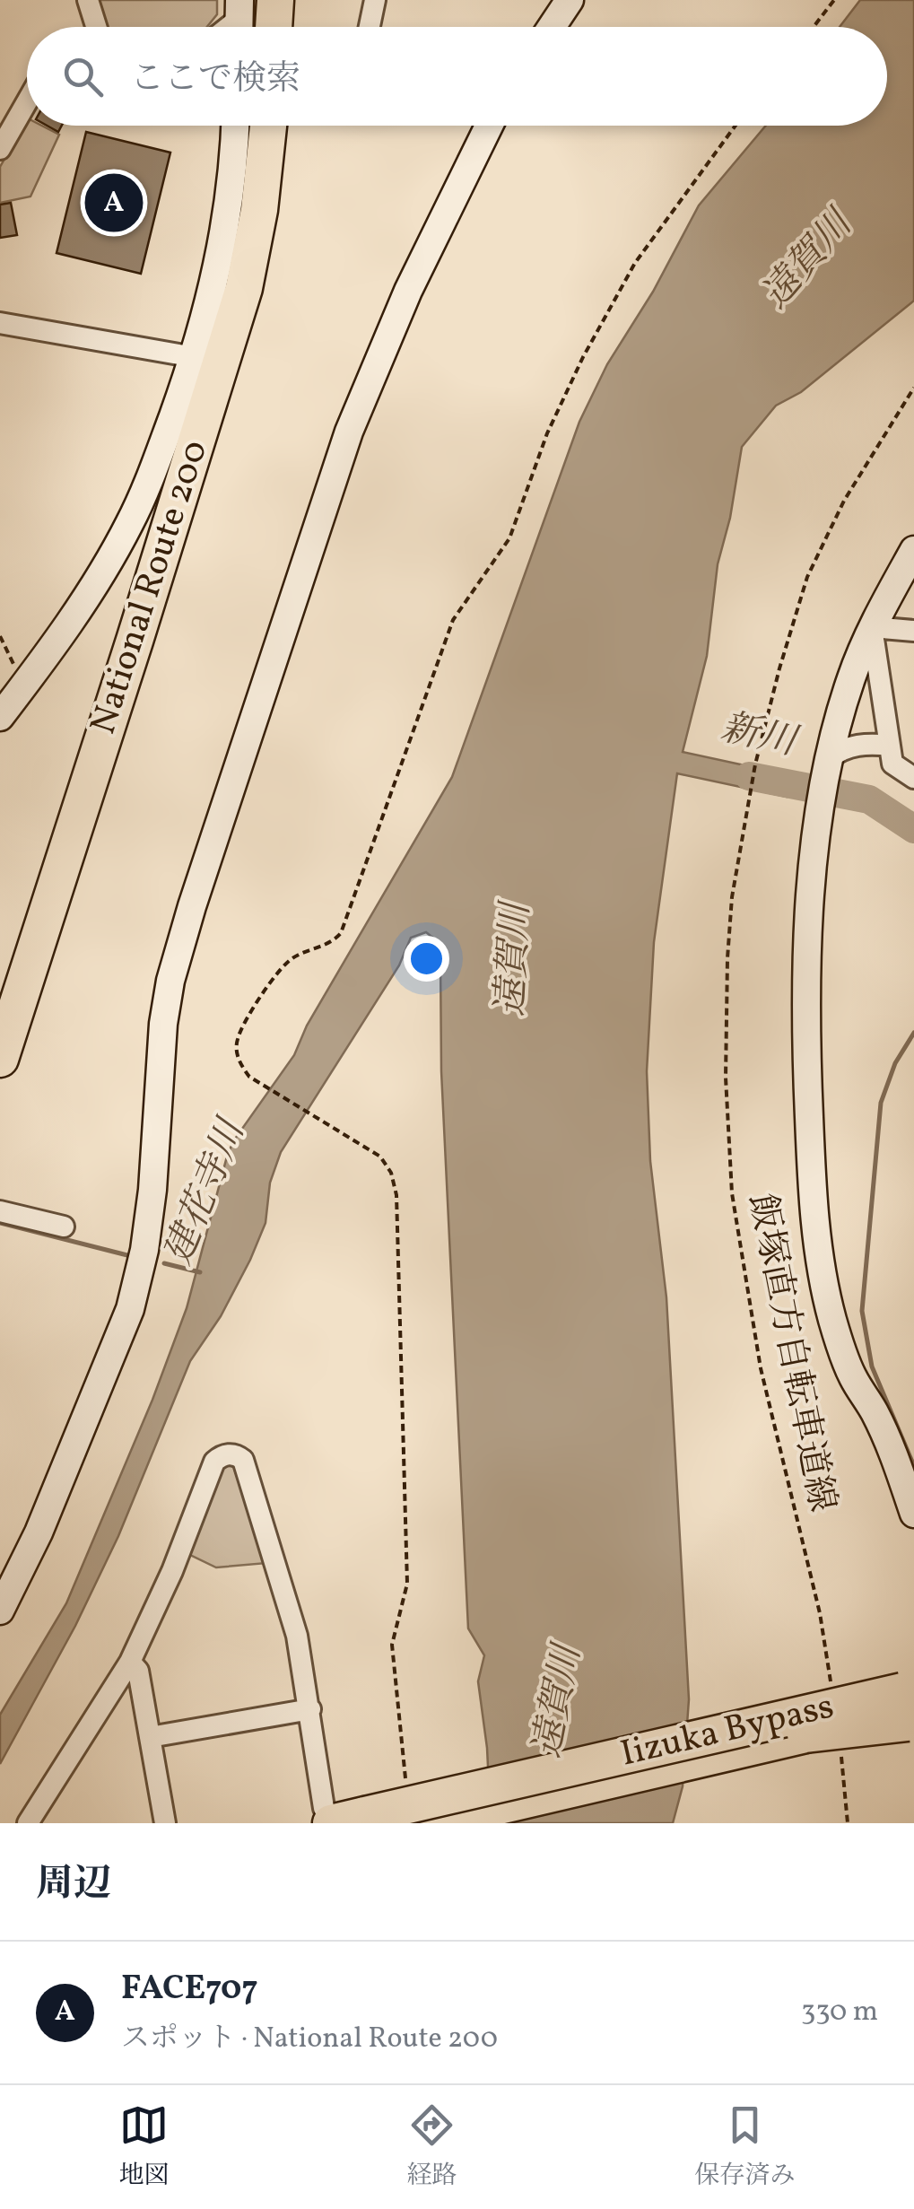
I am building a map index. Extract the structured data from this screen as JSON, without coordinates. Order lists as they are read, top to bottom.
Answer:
{
  "streets": {
    "highway": ["National Route 200", "Iizuka Bypass"],
    "path": ["飯塚直方自転車道線"]
  },
  "crossings": [
    ["飯塚直方自転車道線", "Iizuka Bypass"]
  ],
  "water": ["遠賀川", "新川", "建花寺川"],
  "page": {
    "search": "ここで検索",
    "pins": "A",
    "heading": "周辺",
    "list": [
      {
        "mark": "A",
        "name": "FACE707",
        "note": "スポット · National Route 200",
        "value": "330 m"
      }
    ],
    "nav": ["地図", "経路", "保存済み"]
  }
}
